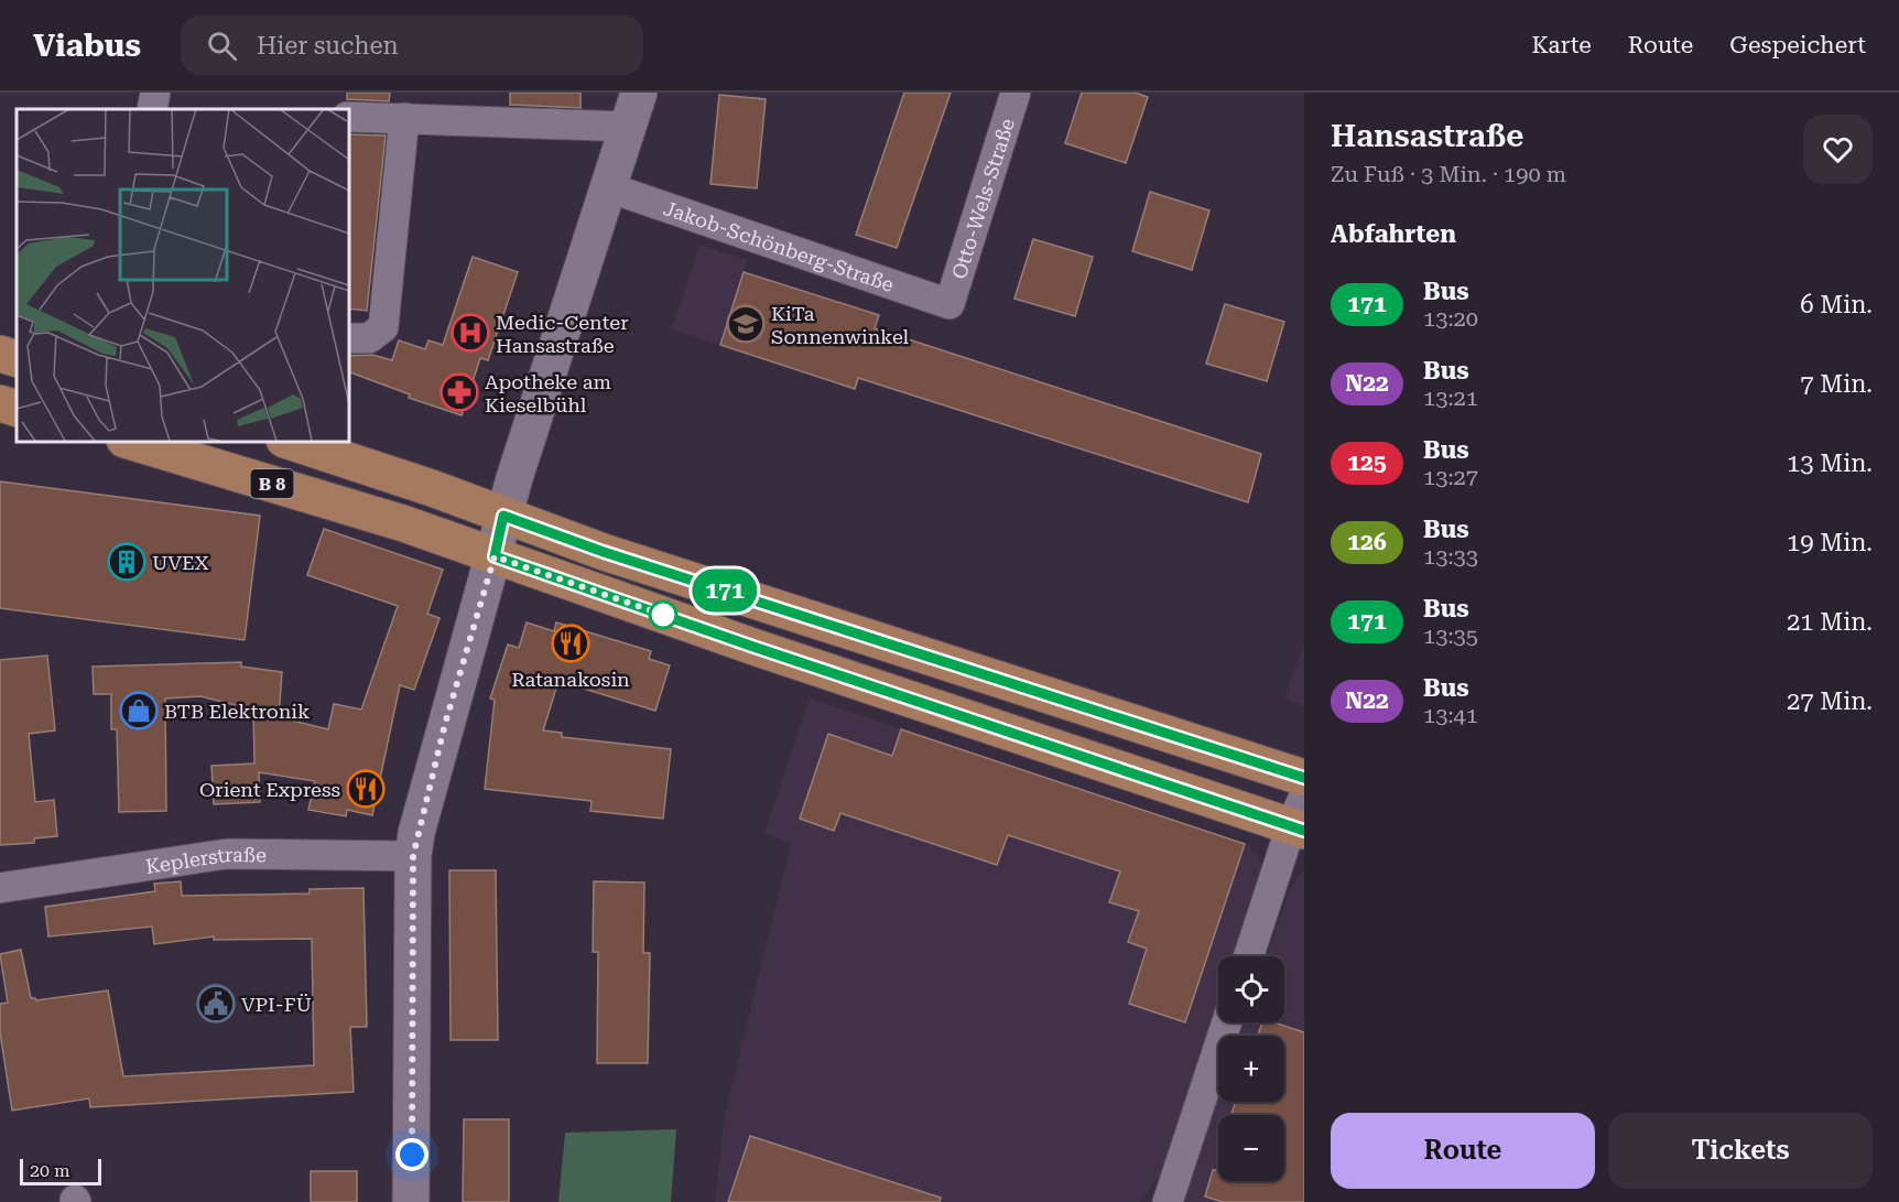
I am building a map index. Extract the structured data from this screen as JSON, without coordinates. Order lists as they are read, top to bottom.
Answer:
{
  "streets": {
    "main road": ["B 8"],
    "street": ["Otto-Wels-Straße", "Jakob-Schönberg-Straße", "Keplerstraße"]
  },
  "crossings": [
    ["Otto-Wels-Straße", "Jakob-Schönberg-Straße"]
  ],
  "places": {
    "school or university": ["KiTa Sonnenwinkel"],
    "hospital": ["Medic-Center Hansastraße"],
    "pharmacy": ["Apotheke am Kieselbühl"],
    "building": ["UVEX"],
    "restaurant": ["Ratanakosin", "Orient Express"],
    "shop": ["BTB Elektronik"],
    "public building": ["VPI-FÜ"]
  },
  "lines": ["bus line 171"],
  "scale_bar": "20 m",
  "page": {
    "header": "Viabus",
    "search": "Hier suchen",
    "nav": ["Karte", "Route", "Gespeichert"],
    "on_map": "171",
    "heading": [
      ["Hansastraße", "Zu Fuß · 3 Min. · 190 m"],
      "Abfahrten"
    ],
    "list": [
      {
        "mark": "171",
        "name": "Bus",
        "note": "13:20",
        "value": "6 Min."
      },
      {
        "mark": "N22",
        "name": "Bus",
        "note": "13:21",
        "value": "7 Min."
      },
      {
        "mark": "125",
        "name": "Bus",
        "note": "13:27",
        "value": "13 Min."
      },
      {
        "mark": "126",
        "name": "Bus",
        "note": "13:33",
        "value": "19 Min."
      },
      {
        "mark": "171",
        "name": "Bus",
        "note": "13:35",
        "value": "21 Min."
      },
      {
        "mark": "N22",
        "name": "Bus",
        "note": "13:41",
        "value": "27 Min."
      }
    ],
    "map_buttons": ["+", "−"],
    "buttons": ["Route", "Tickets"],
    "scale": "20 m"
  }
}
